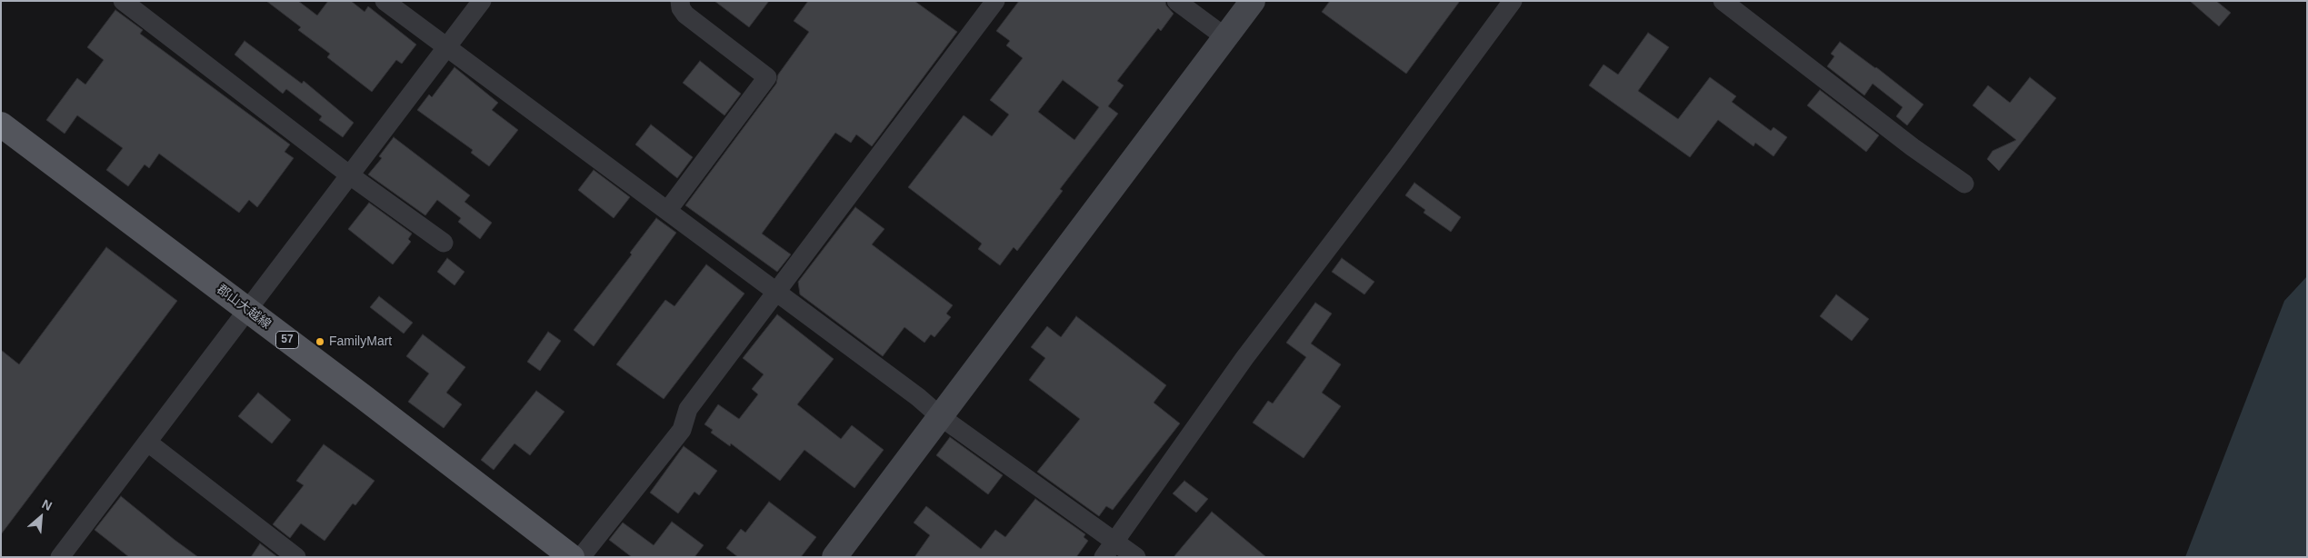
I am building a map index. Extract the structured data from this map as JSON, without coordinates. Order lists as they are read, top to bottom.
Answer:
{
  "streets": {
    "main road": ["郡山大越線", "57"]
  },
  "places": ["FamilyMart"],
  "north": "top right"
}
